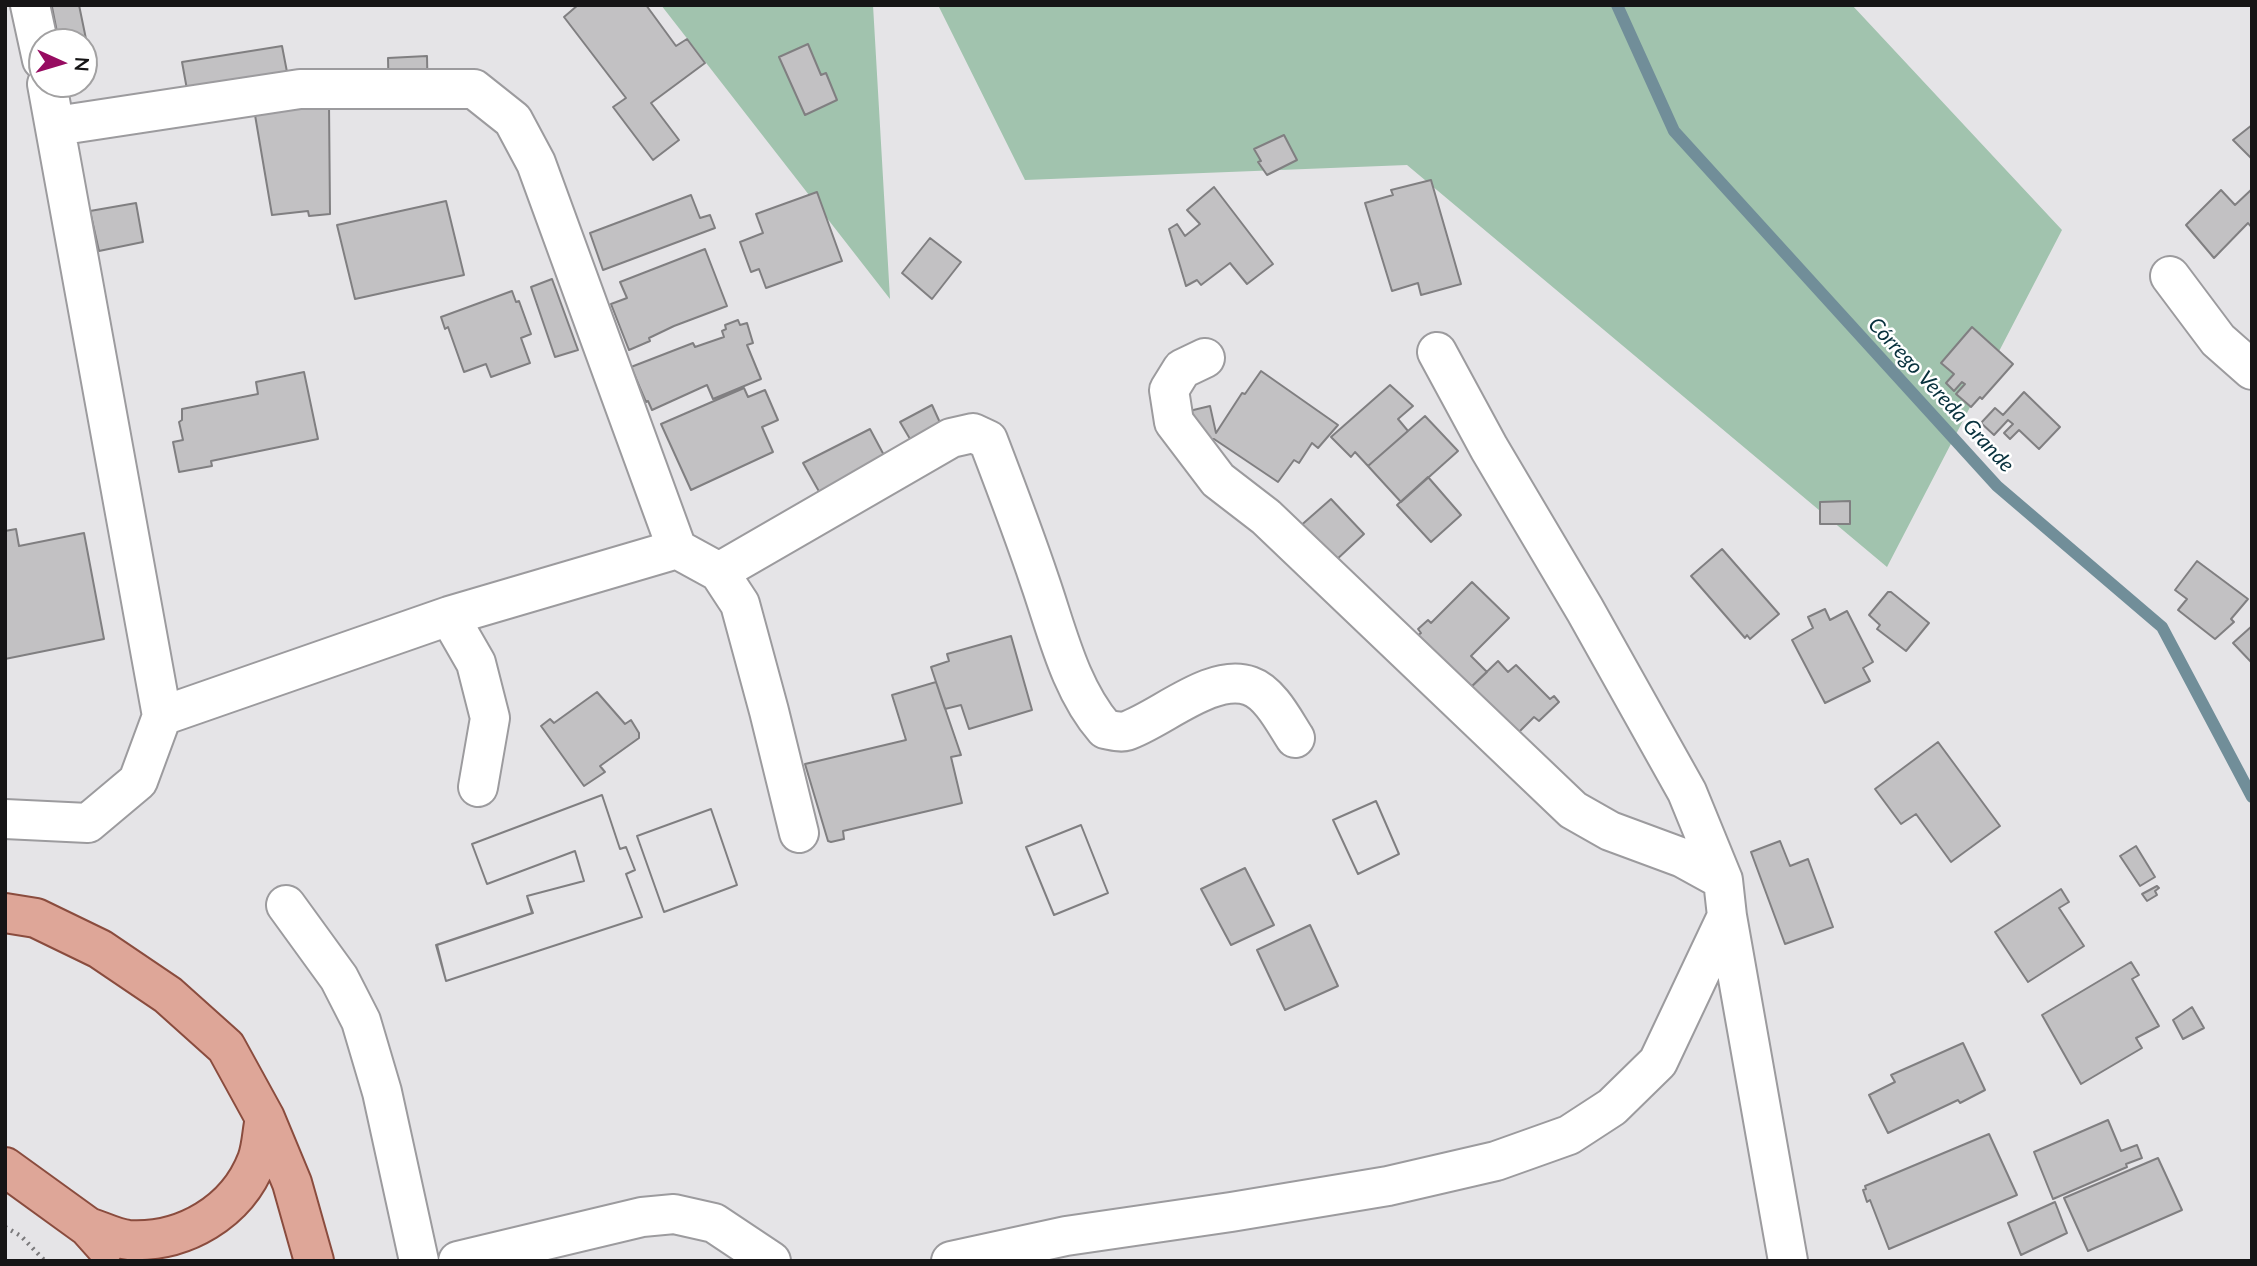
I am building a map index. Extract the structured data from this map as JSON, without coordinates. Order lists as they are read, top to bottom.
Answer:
{
  "water": ["Córrego Vereda Grande"],
  "north": "right"
}
